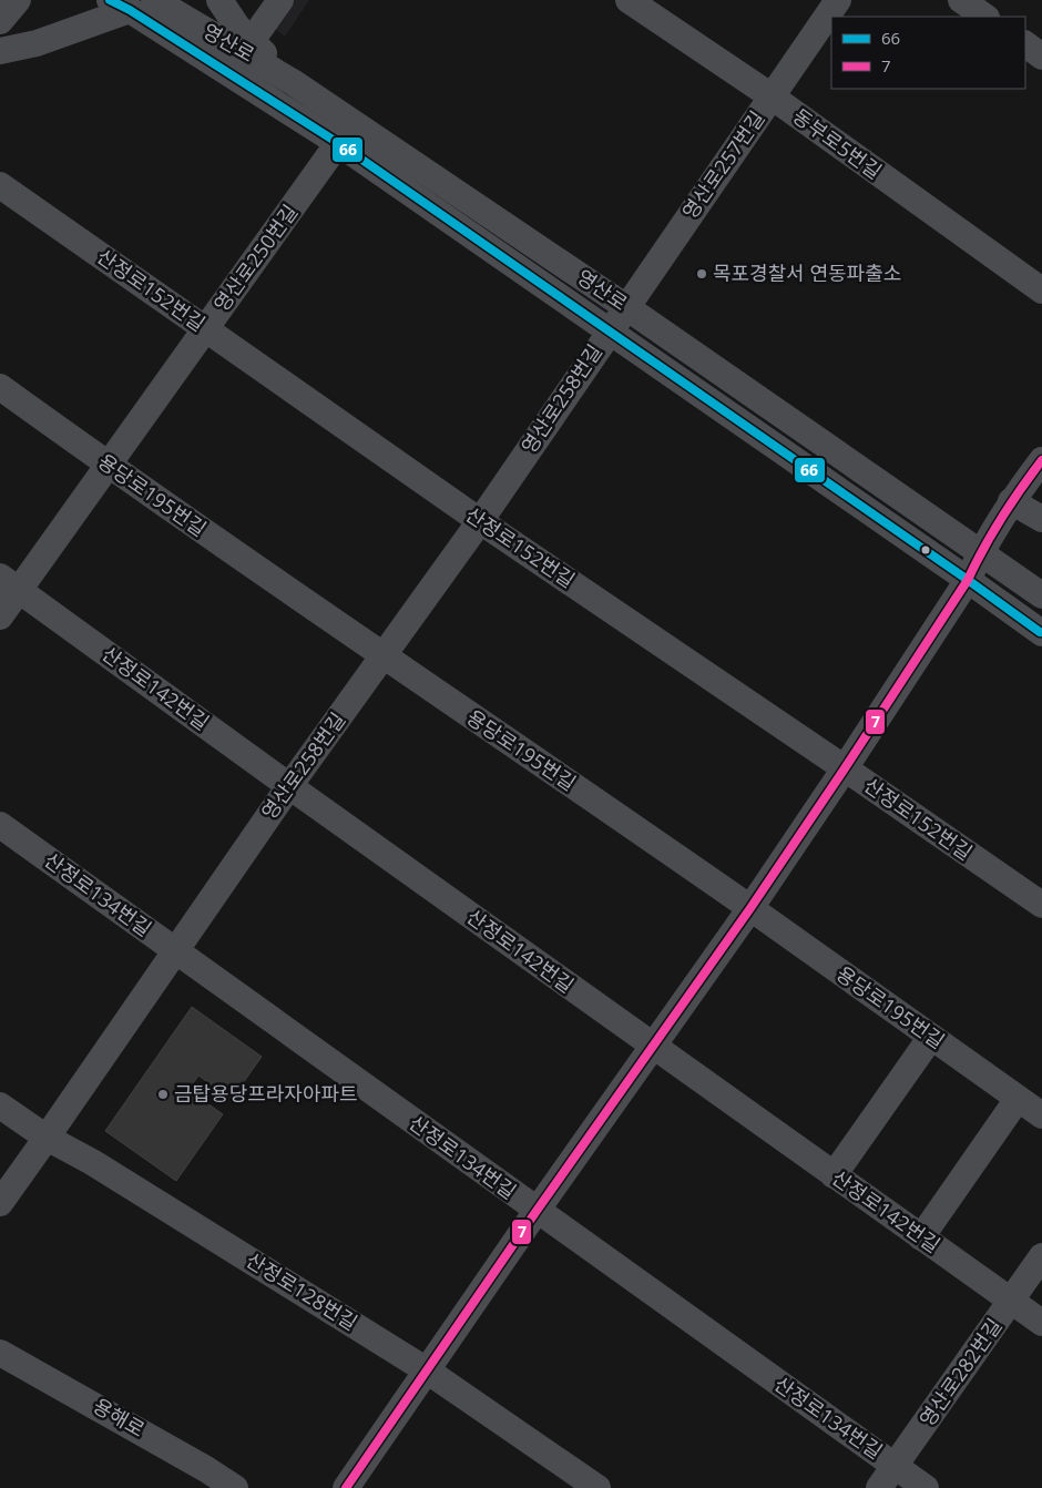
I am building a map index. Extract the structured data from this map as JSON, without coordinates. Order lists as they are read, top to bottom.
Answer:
{
  "streets": {
    "street": [
      "영산로",
      "동부로5번길",
      "영산로257번길",
      "영산로250번길",
      "산정로152번길",
      "영산로258번길",
      "용당로195번길",
      "산정로142번길",
      "산정로134번길",
      "산정로128번길",
      "영산로282번길",
      "용해로"
    ]
  },
  "crossings": [
    ["영산로", "영산로257번길"],
    ["영산로", "영산로250번길"],
    ["영산로", "영산로258번길"],
    ["동부로5번길", "영산로257번길"],
    ["영산로257번길", "영산로258번길"],
    ["영산로250번길", "산정로152번길"],
    ["영산로250번길", "용당로195번길"],
    ["영산로250번길", "산정로142번길"],
    ["산정로152번길", "영산로258번길"],
    ["영산로258번길", "용당로195번길"],
    ["영산로258번길", "산정로142번길"],
    ["영산로258번길", "산정로134번길"],
    ["영산로258번길", "산정로128번길"],
    ["산정로142번길", "영산로282번길"],
    ["산정로134번길", "영산로282번길"]
  ],
  "places": ["목포경찰서 연동파출소", "금탑용당프라자아파트"],
  "lines": ["transit line 66", "transit line 7"],
  "legend": ["66", "7"]
}
